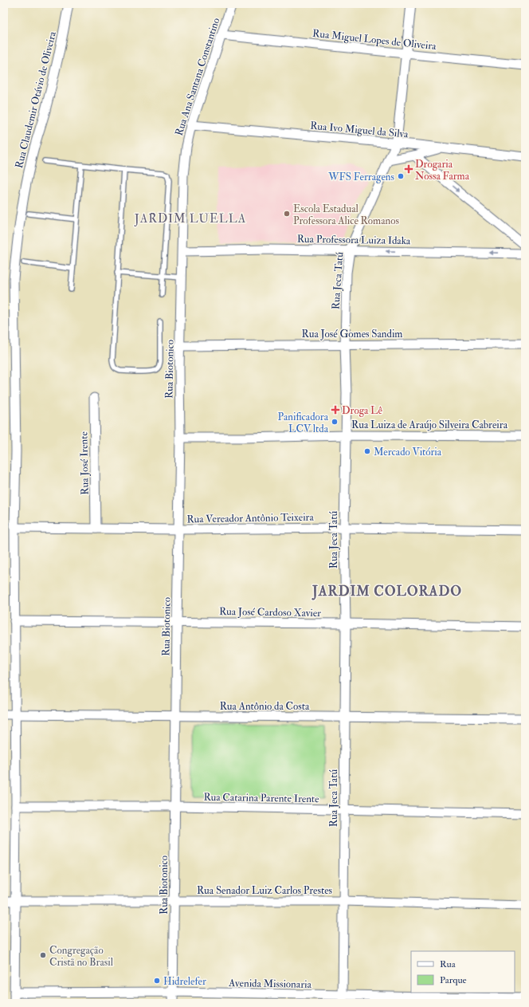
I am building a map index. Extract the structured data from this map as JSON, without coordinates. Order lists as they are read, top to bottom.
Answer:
{
  "streets": {
    "street": [
      "Rua Miguel Lopes de Oliveira",
      "Rua Ana Santana Constantino",
      "Rua Claudemir Otávio de Oliveira",
      "Rua Ivo Miguel da Silva",
      "Rua Professora Luiza Idaka",
      "Rua Jeca Tatú",
      "Rua José Gomes Sandim",
      "Rua Biotonico",
      "Rua Luiza de Araújo Silveira Cabreira",
      "Rua José Irente",
      "Rua Vereador Antônio Teixeira",
      "Rua José Cardoso Xavier",
      "Rua Antônio da Costa",
      "Rua Catarina Parente Irente",
      "Rua Senador Luiz Carlos Prestes",
      "Avenida Missionaria"
    ]
  },
  "crossings": [
    ["Rua Miguel Lopes de Oliveira", "Rua Ana Santana Constantino"],
    ["Rua Miguel Lopes de Oliveira", "Rua Jeca Tatú"],
    ["Rua Ana Santana Constantino", "Rua Ivo Miguel da Silva"],
    ["Rua Ana Santana Constantino", "Rua Professora Luiza Idaka"],
    ["Rua Ana Santana Constantino", "Rua Biotonico"],
    ["Rua Claudemir Otávio de Oliveira", "Rua Vereador Antônio Teixeira"],
    ["Rua Claudemir Otávio de Oliveira", "Rua José Cardoso Xavier"],
    ["Rua Claudemir Otávio de Oliveira", "Rua Antônio da Costa"],
    ["Rua Claudemir Otávio de Oliveira", "Rua Catarina Parente Irente"],
    ["Rua Claudemir Otávio de Oliveira", "Rua Senador Luiz Carlos Prestes"],
    ["Rua Claudemir Otávio de Oliveira", "Avenida Missionaria"],
    ["Rua Ivo Miguel da Silva", "Rua Jeca Tatú"],
    ["Rua Professora Luiza Idaka", "Rua Jeca Tatú"],
    ["Rua Professora Luiza Idaka", "Rua Biotonico"],
    ["Rua Jeca Tatú", "Rua José Gomes Sandim"],
    ["Rua Jeca Tatú", "Rua Luiza de Araújo Silveira Cabreira"],
    ["Rua Jeca Tatú", "Rua Vereador Antônio Teixeira"],
    ["Rua Jeca Tatú", "Rua José Cardoso Xavier"],
    ["Rua Jeca Tatú", "Rua Antônio da Costa"],
    ["Rua Jeca Tatú", "Rua Catarina Parente Irente"],
    ["Rua Jeca Tatú", "Rua Senador Luiz Carlos Prestes"],
    ["Rua Jeca Tatú", "Avenida Missionaria"],
    ["Rua José Gomes Sandim", "Rua Biotonico"],
    ["Rua Biotonico", "Rua Luiza de Araújo Silveira Cabreira"],
    ["Rua Biotonico", "Rua Vereador Antônio Teixeira"],
    ["Rua Biotonico", "Rua José Cardoso Xavier"],
    ["Rua Biotonico", "Rua Antônio da Costa"],
    ["Rua Biotonico", "Rua Catarina Parente Irente"],
    ["Rua Biotonico", "Rua Senador Luiz Carlos Prestes"],
    ["Rua Biotonico", "Avenida Missionaria"],
    ["Rua José Irente", "Rua Vereador Antônio Teixeira"]
  ],
  "one_way": ["Rua Professora Luiza Idaka"],
  "districts": ["JARDIM LUELLA", "JARDIM COLORADO"],
  "places": {
    "health": ["Drogaria Nossa Farma", "Droga Lê"],
    "other": [
      "WFS Ferragens",
      "Escola Estadual Professora Alice Romanos",
      "Panificadora LCV ltda",
      "Mercado Vitória",
      "Congregação Cristã no Brasil",
      "Hidrelefer"
    ]
  },
  "legend": ["Rua", "Parque"]
}
